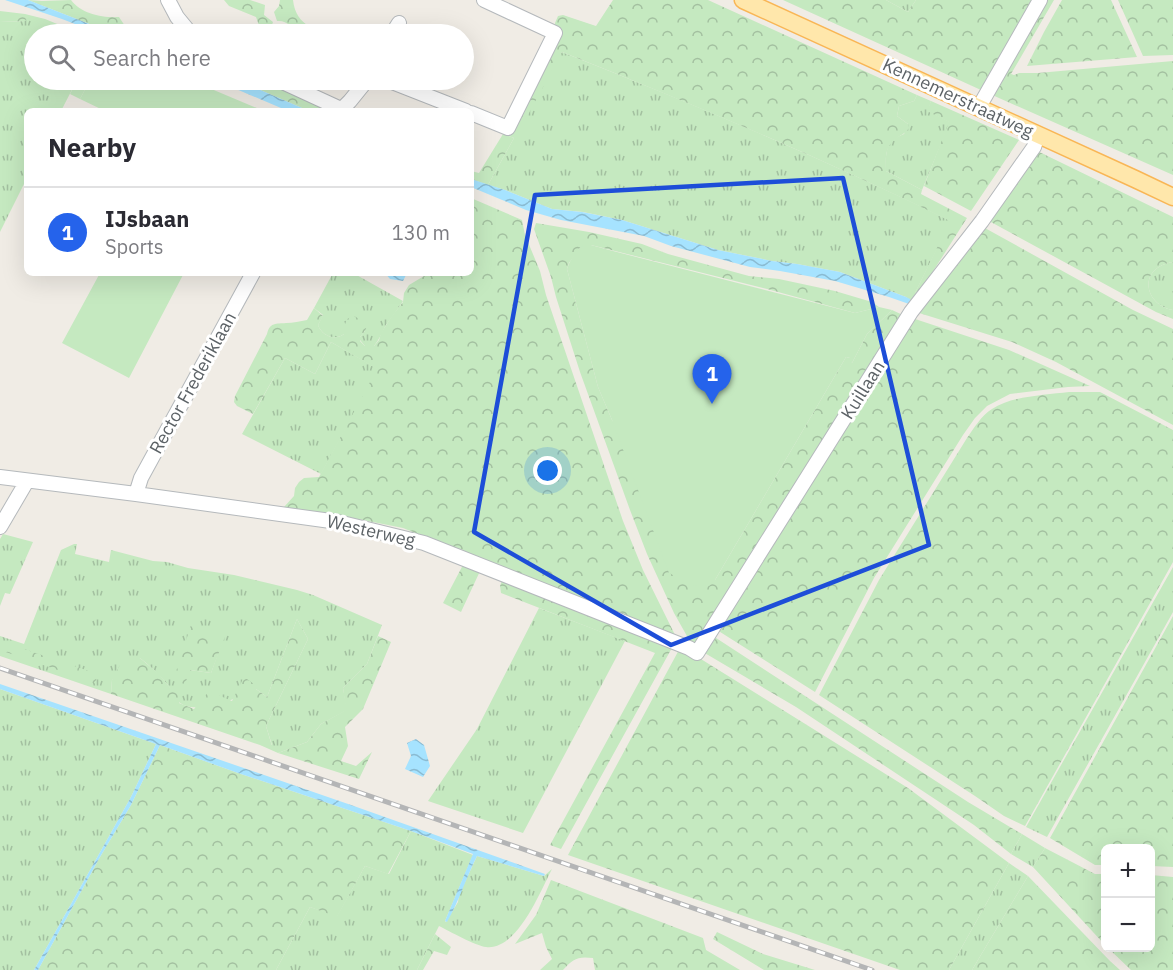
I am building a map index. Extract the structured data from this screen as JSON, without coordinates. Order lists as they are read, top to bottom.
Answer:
{
  "streets": {
    "main road": ["Kennemerstraatweg"],
    "street": ["Rector Frederiklaan", "Kuillaan", "Westerweg"]
  },
  "crossings": [
    ["Kennemerstraatweg", "Kuillaan"],
    ["Rector Frederiklaan", "Westerweg"],
    ["Kuillaan", "Westerweg"]
  ],
  "page": {
    "search": "Search here",
    "heading": "Nearby",
    "list": [
      {
        "mark": "1",
        "name": "IJsbaan",
        "note": "Sports",
        "value": "130 m"
      }
    ],
    "pins": "1",
    "map_buttons": ["+", "−"]
  }
}
